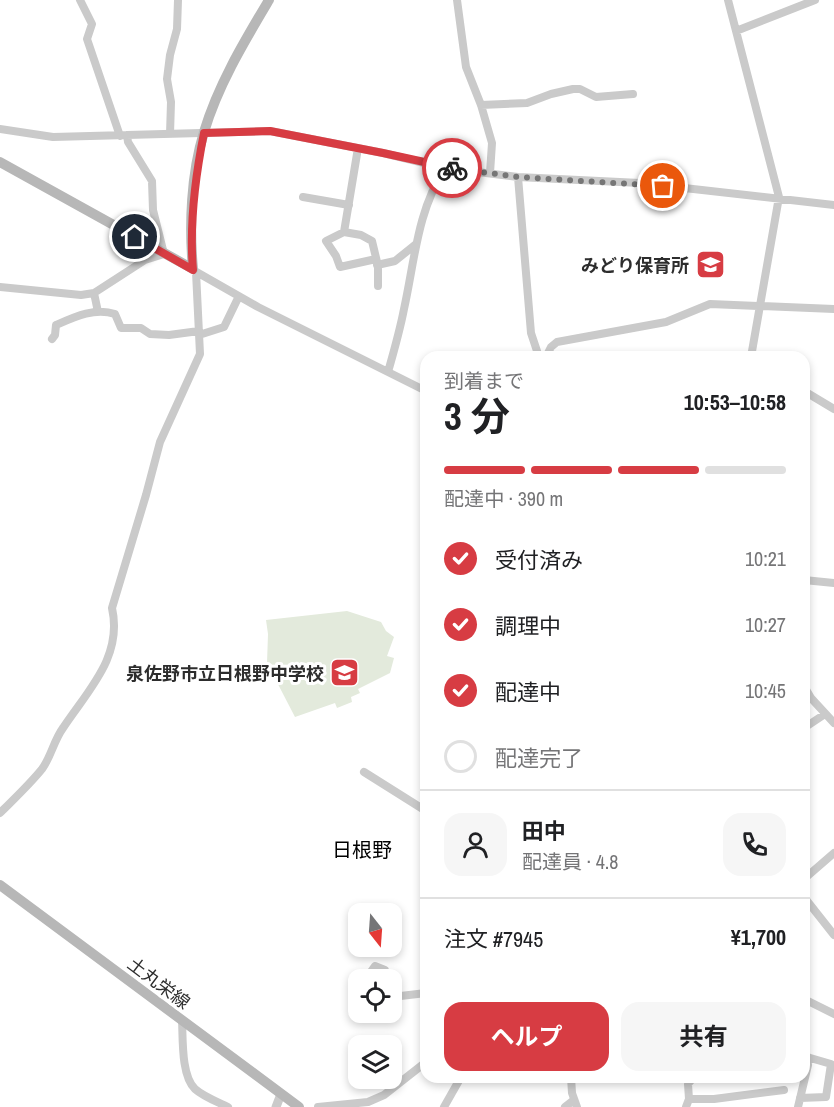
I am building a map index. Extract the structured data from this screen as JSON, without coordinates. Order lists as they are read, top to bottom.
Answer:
{
  "streets": {
    "main road": ["土丸栄線"]
  },
  "districts": ["日根野"],
  "places": {
    "school or university": ["みどり保育所", "泉佐野市立日根野中学校"]
  },
  "north": "bottom",
  "page": {
    "heading": ["3 分", "到着まで", "10:53–10:58"],
    "panel": [
      "田中",
      "配達員 · 4.8",
      "注文 #7945",
      "¥1,700"
    ],
    "bar": "配達中 · 390 m",
    "list": [
      ["受付済み", "10:21"],
      ["調理中", "10:27"],
      ["配達中", "10:45"],
      "配達完了"
    ],
    "buttons": ["ヘルプ", "共有"]
  }
}
